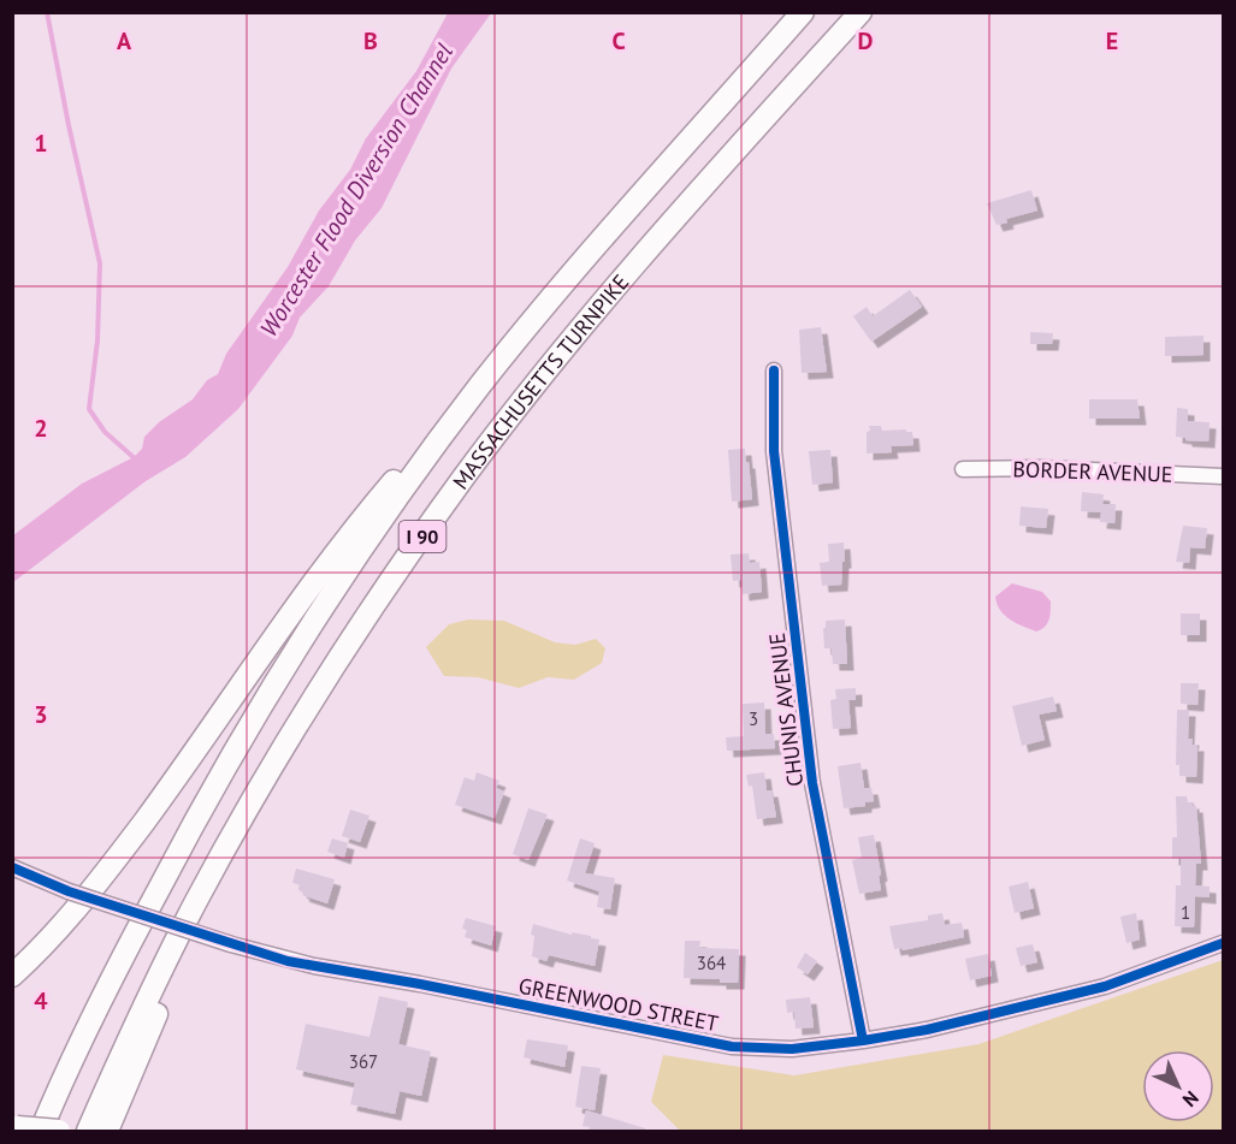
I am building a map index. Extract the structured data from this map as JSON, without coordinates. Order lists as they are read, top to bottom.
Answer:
{
  "streets": {
    "highway": ["MASSACHUSETTS TURNPIKE", "I 90"],
    "street": ["BORDER AVENUE", "CHUNIS AVENUE", "GREENWOOD STREET"]
  },
  "crossings": [
    ["CHUNIS AVENUE", "GREENWOOD STREET"]
  ],
  "water": ["Worcester Flood Diversion Channel"],
  "house_numbers": [
    "3",
    "1",
    "364",
    "367"
  ],
  "north": "bottom right",
  "grid": {
    "columns": [
      "A",
      "B",
      "C",
      "D",
      "E"
    ],
    "rows": [
      "1",
      "2",
      "3",
      "4"
    ]
  }
}
